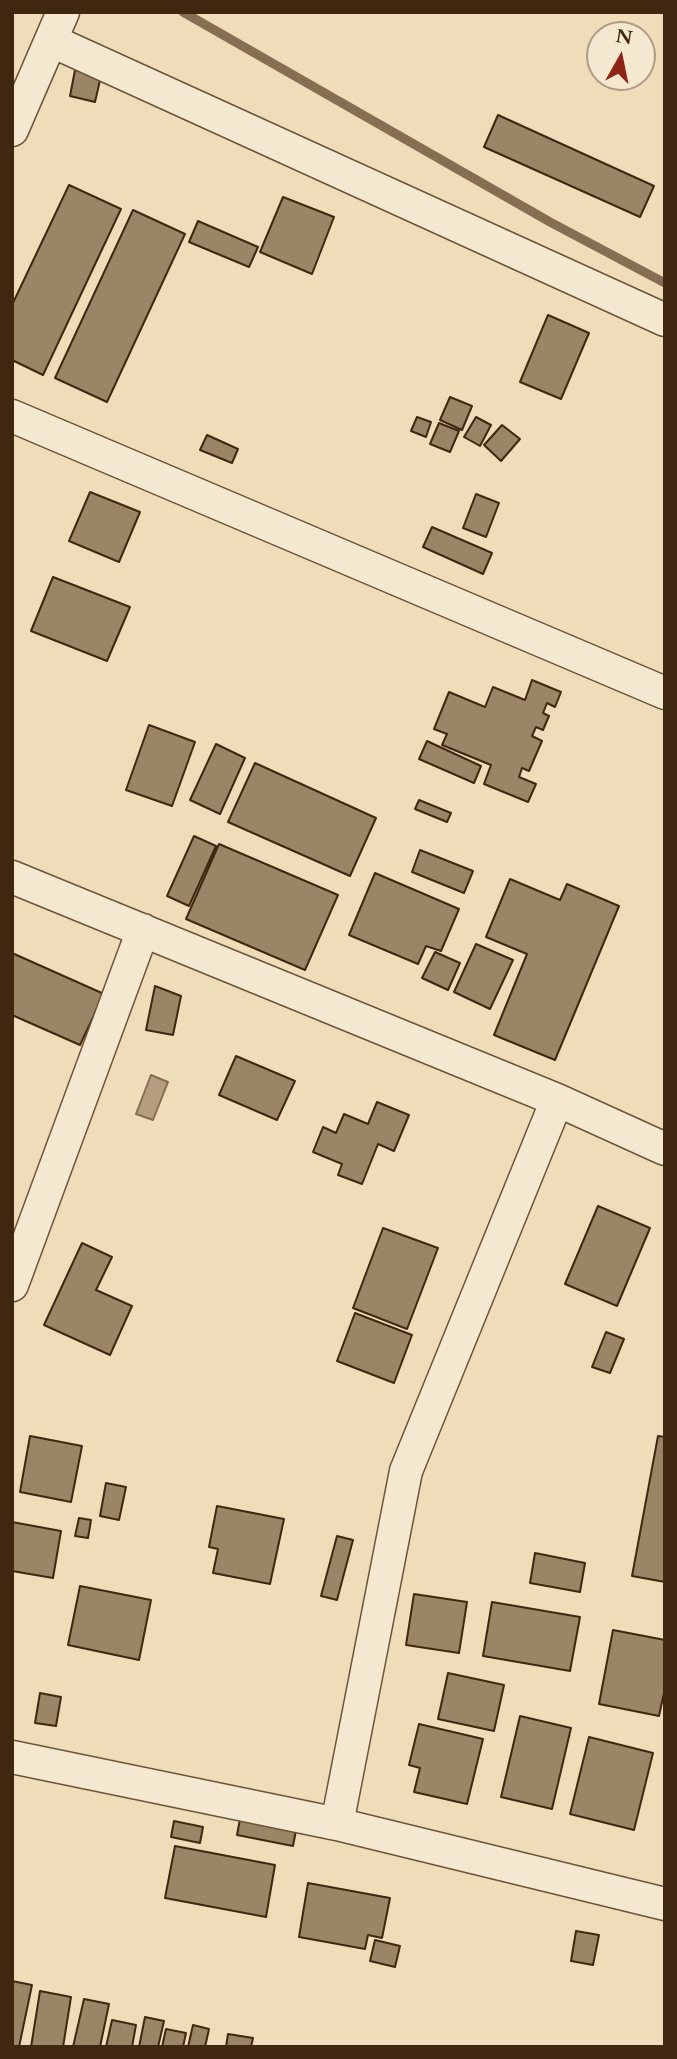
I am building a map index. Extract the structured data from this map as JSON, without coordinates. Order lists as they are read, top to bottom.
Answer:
{
  "north": "top"
}
